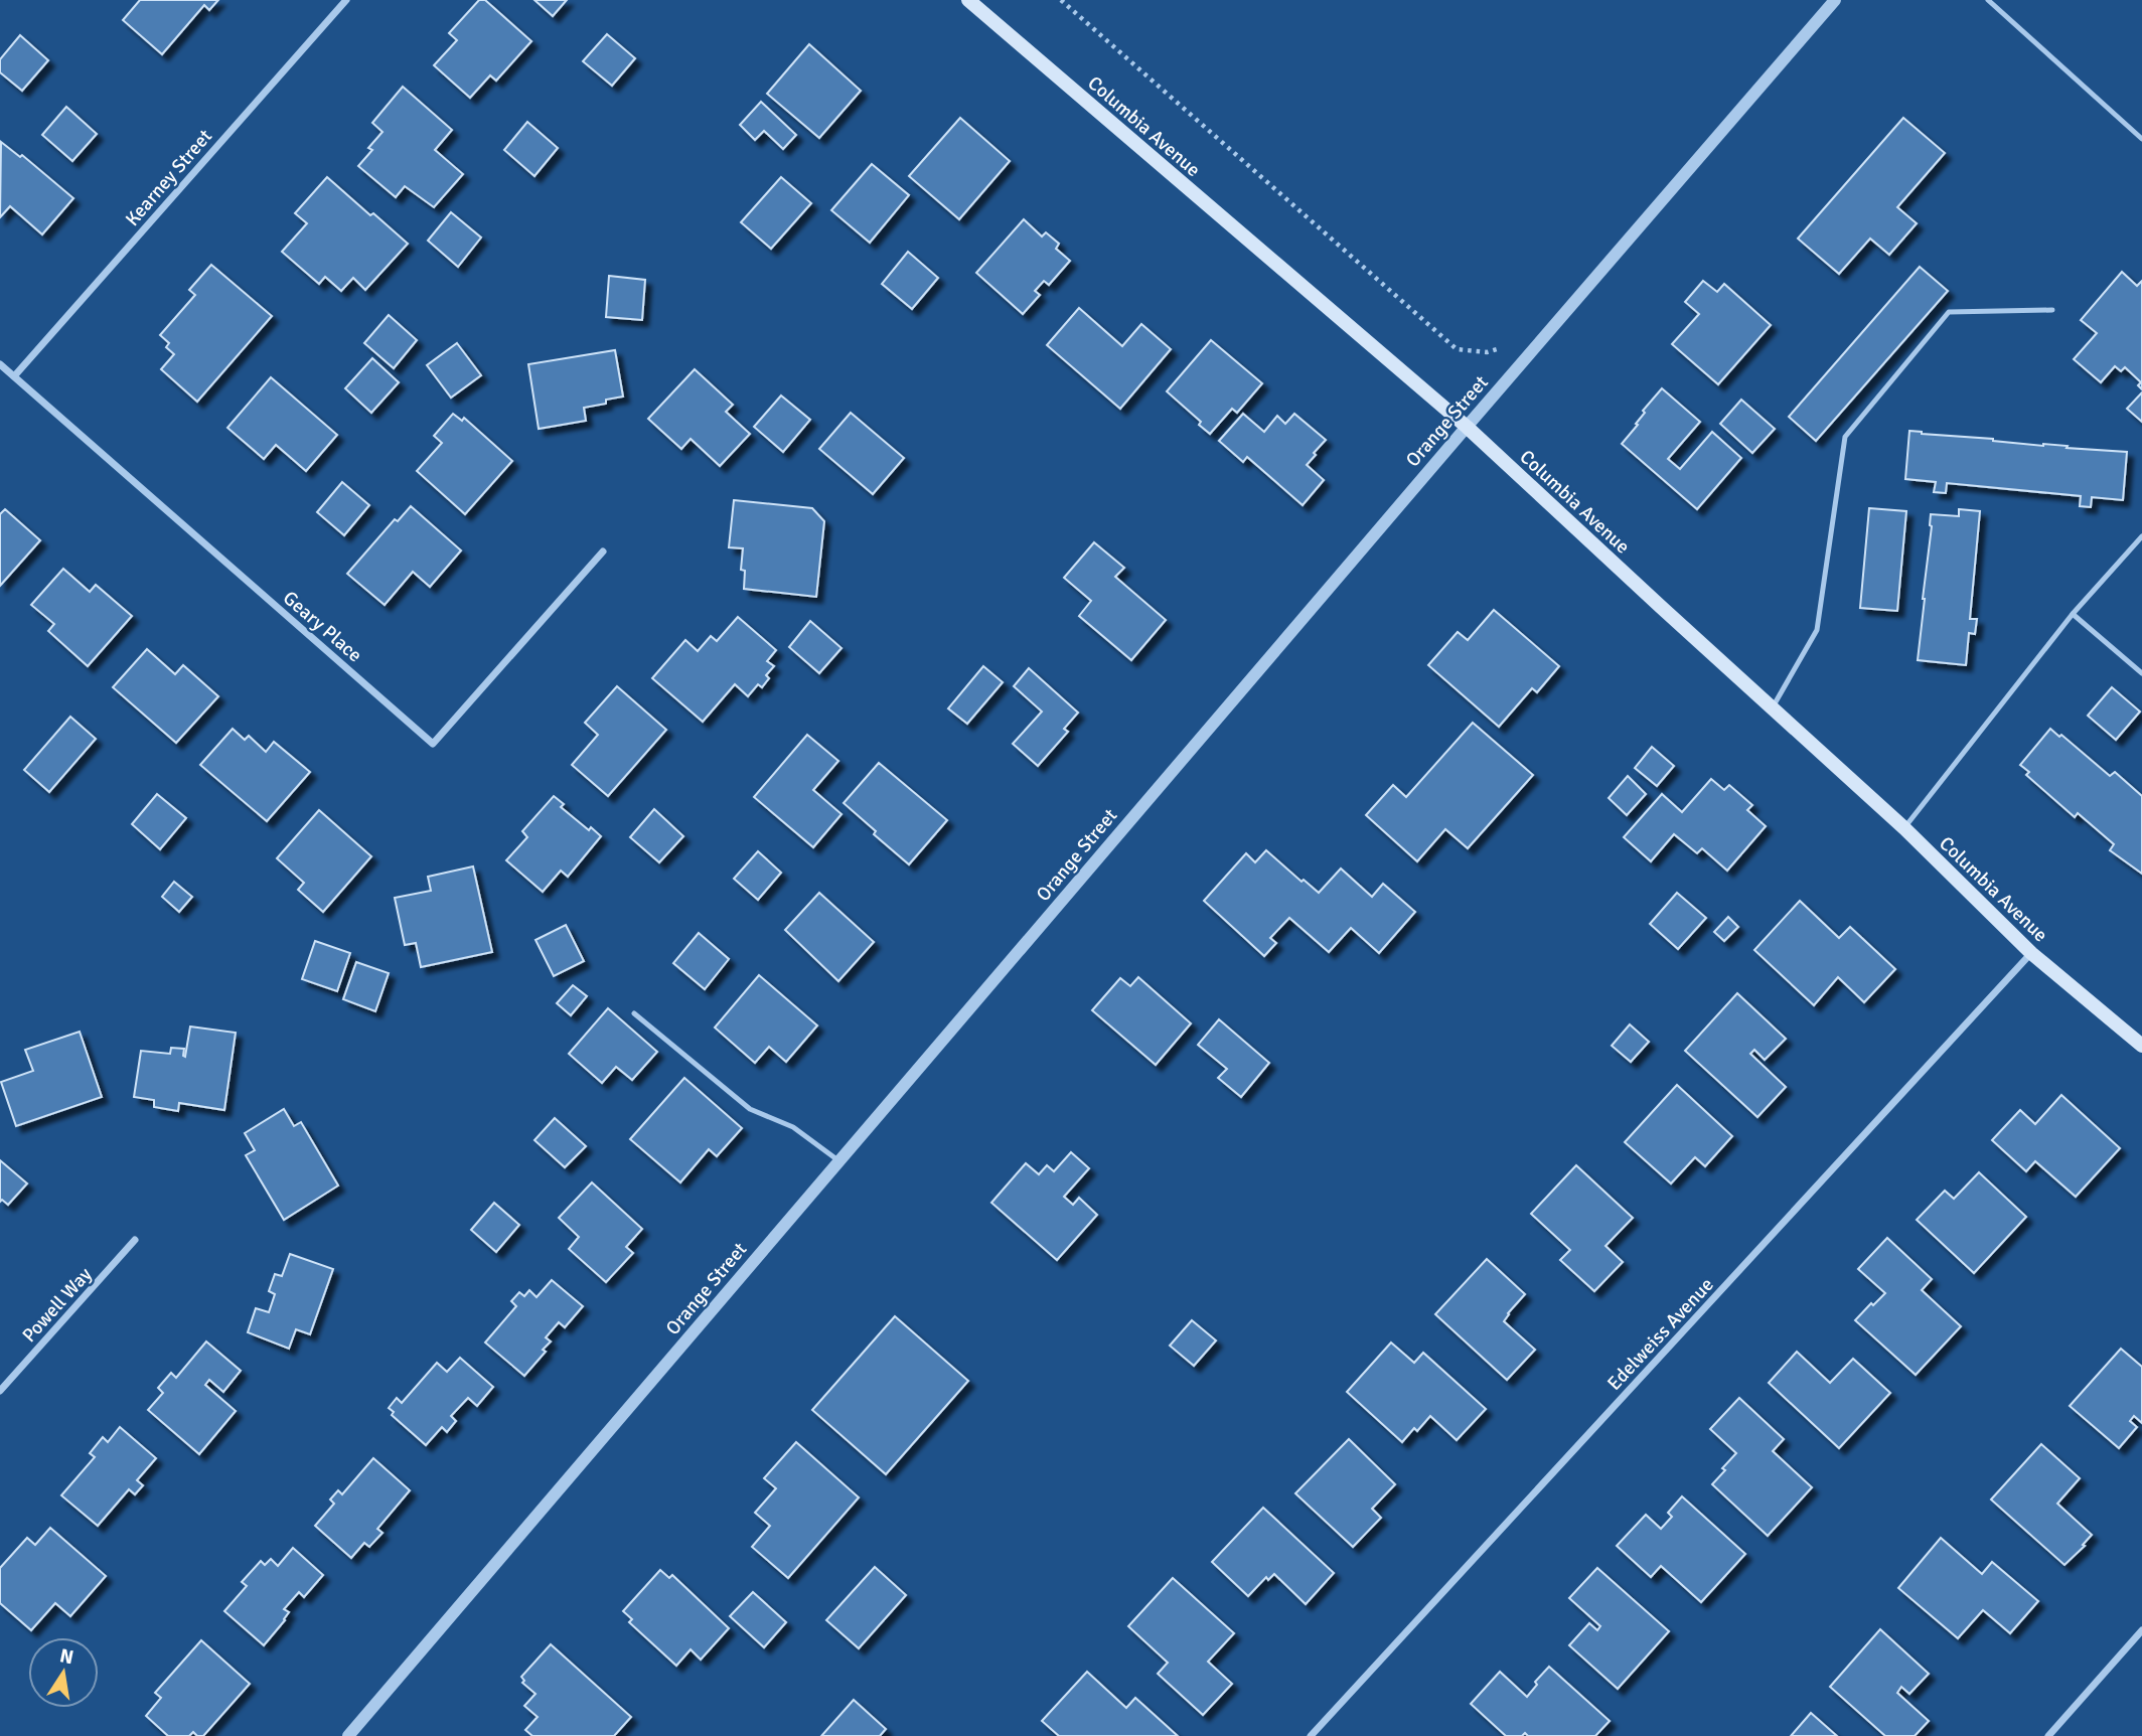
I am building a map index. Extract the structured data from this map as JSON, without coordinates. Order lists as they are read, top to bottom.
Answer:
{
  "streets": {
    "main road": ["Columbia Avenue"],
    "street": [
      "Kearney Street",
      "Orange Street",
      "Geary Place",
      "Powell Way",
      "Edelweiss Avenue"
    ]
  },
  "crossings": [
    ["Columbia Avenue", "Orange Street"],
    ["Columbia Avenue", "Edelweiss Avenue"],
    ["Kearney Street", "Geary Place"]
  ],
  "north": "top"
}
